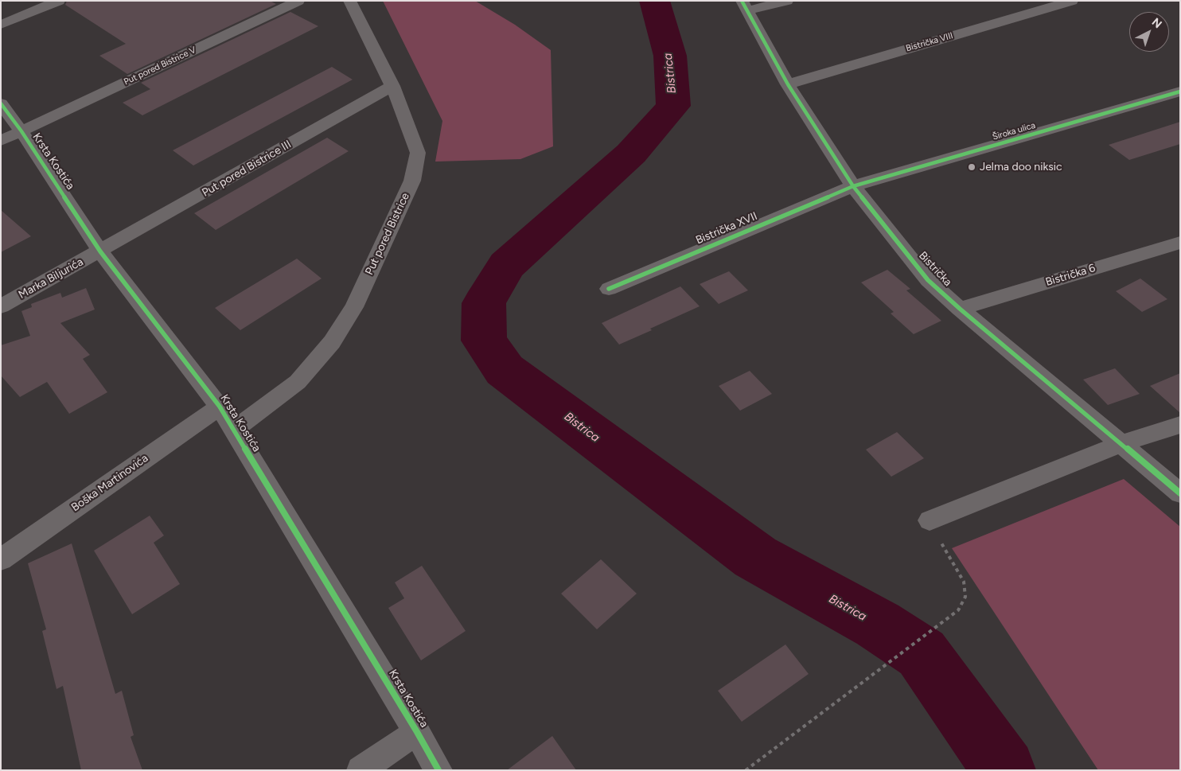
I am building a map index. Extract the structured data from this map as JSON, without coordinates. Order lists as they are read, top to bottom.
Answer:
{
  "streets": {
    "street": [
      "Bistrička VIII",
      "Put pored Bistrice V",
      "Široka ulica",
      "Krsta Kostića",
      "Put pored Bistrice III",
      "Bistrička XVII",
      "Put pored Bistrice",
      "Bistrička",
      "Bistrička 6",
      "Marka Biljurića",
      "Boška Martinovića"
    ]
  },
  "crossings": [
    ["Bistrička VIII", "Bistrička"],
    ["Put pored Bistrice V", "Krsta Kostića"],
    ["Široka ulica", "Bistrička XVII"],
    ["Široka ulica", "Bistrička"],
    ["Krsta Kostića", "Put pored Bistrice III"],
    ["Krsta Kostića", "Put pored Bistrice"],
    ["Krsta Kostića", "Marka Biljurića"],
    ["Krsta Kostića", "Boška Martinovića"],
    ["Put pored Bistrice III", "Put pored Bistrice"],
    ["Put pored Bistrice III", "Marka Biljurića"],
    ["Bistrička XVII", "Bistrička"],
    ["Bistrička", "Bistrička 6"]
  ],
  "water": ["Bistrica"],
  "places": ["Jelma doo niksic"],
  "north": "top right"
}
